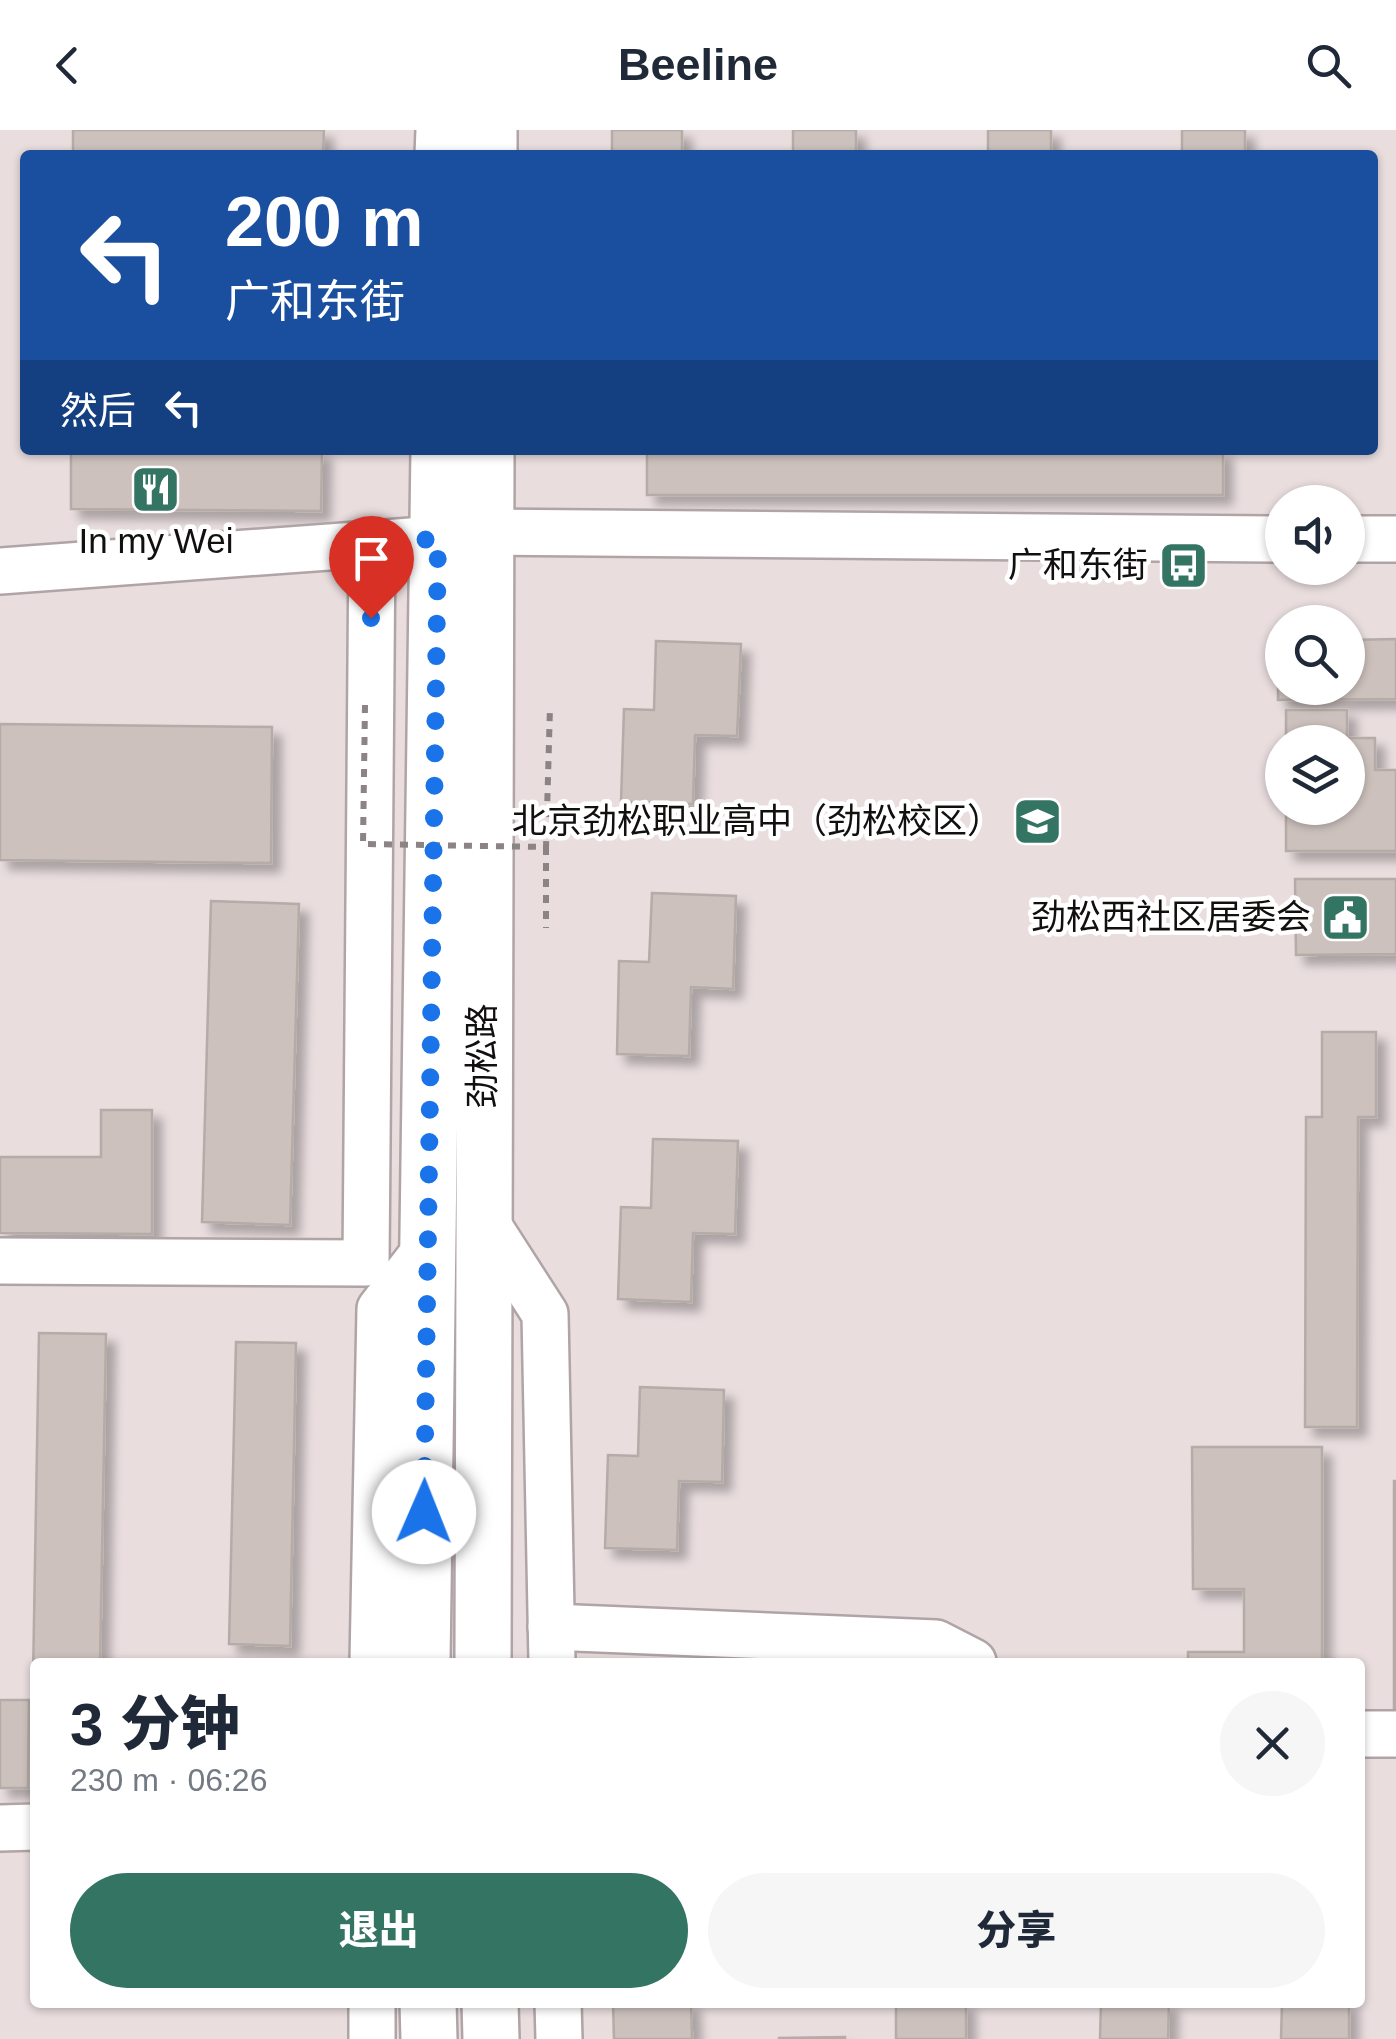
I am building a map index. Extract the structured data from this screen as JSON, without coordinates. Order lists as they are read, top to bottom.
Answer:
{
  "streets": {
    "main road": ["劲松路"]
  },
  "places": {
    "restaurant": ["In my Wei"],
    "bus stop": ["广和东街"],
    "school or university": ["北京劲松职业高中（劲松校区）"],
    "public building": ["劲松西社区居委会"]
  },
  "page": {
    "header": "Beeline",
    "turn": ["200 m", "广和东街"],
    "then": "然后",
    "heading": ["3 分钟", "230 m · 06:26"],
    "buttons": ["退出", "分享"]
  }
}
